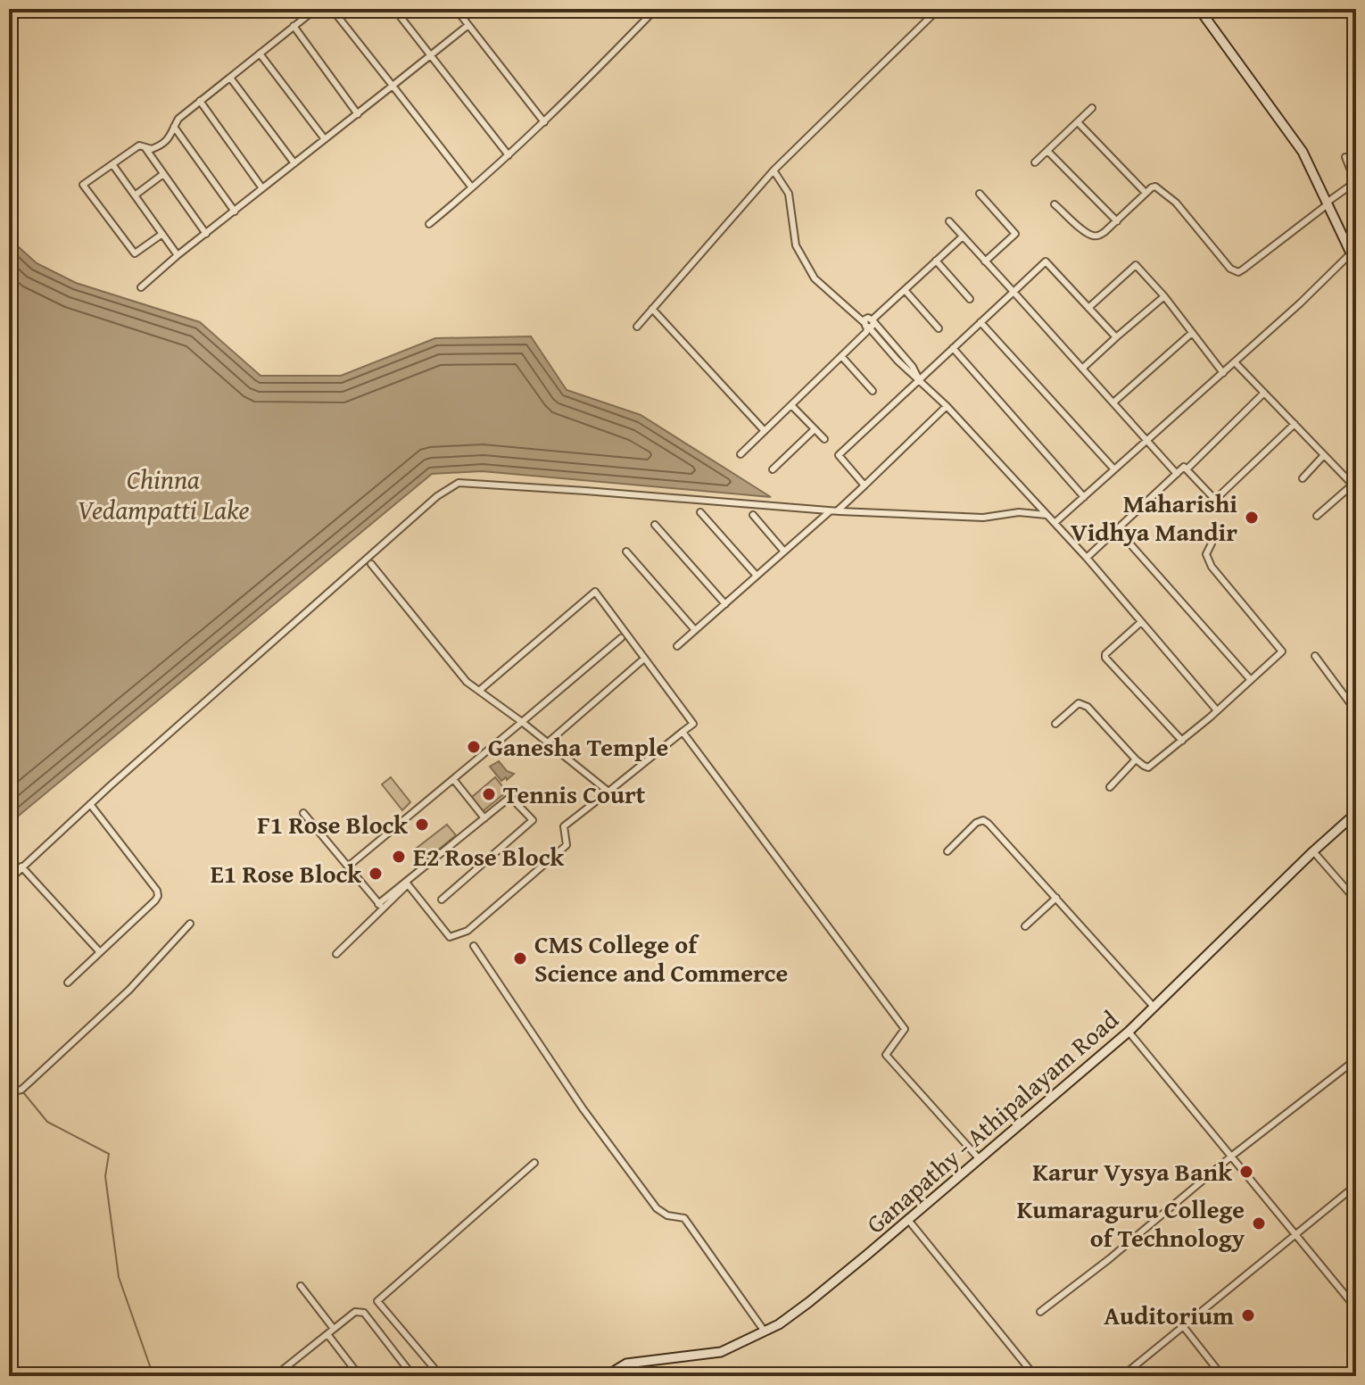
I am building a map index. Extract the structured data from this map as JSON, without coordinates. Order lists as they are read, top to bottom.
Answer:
{
  "streets": {
    "main road": ["Ganapathy - Athipalayam Road"]
  },
  "water": ["Chinna Vedampatti Lake"],
  "places": [
    "Maharishi Vidhya Mandir",
    "Ganesha Temple",
    "Tennis Court",
    "F1 Rose Block",
    "E2 Rose Block",
    "E1 Rose Block",
    "CMS College of Science and Commerce",
    "Karur Vysya Bank",
    "Kumaraguru College of Technology",
    "Auditorium"
  ]
}
